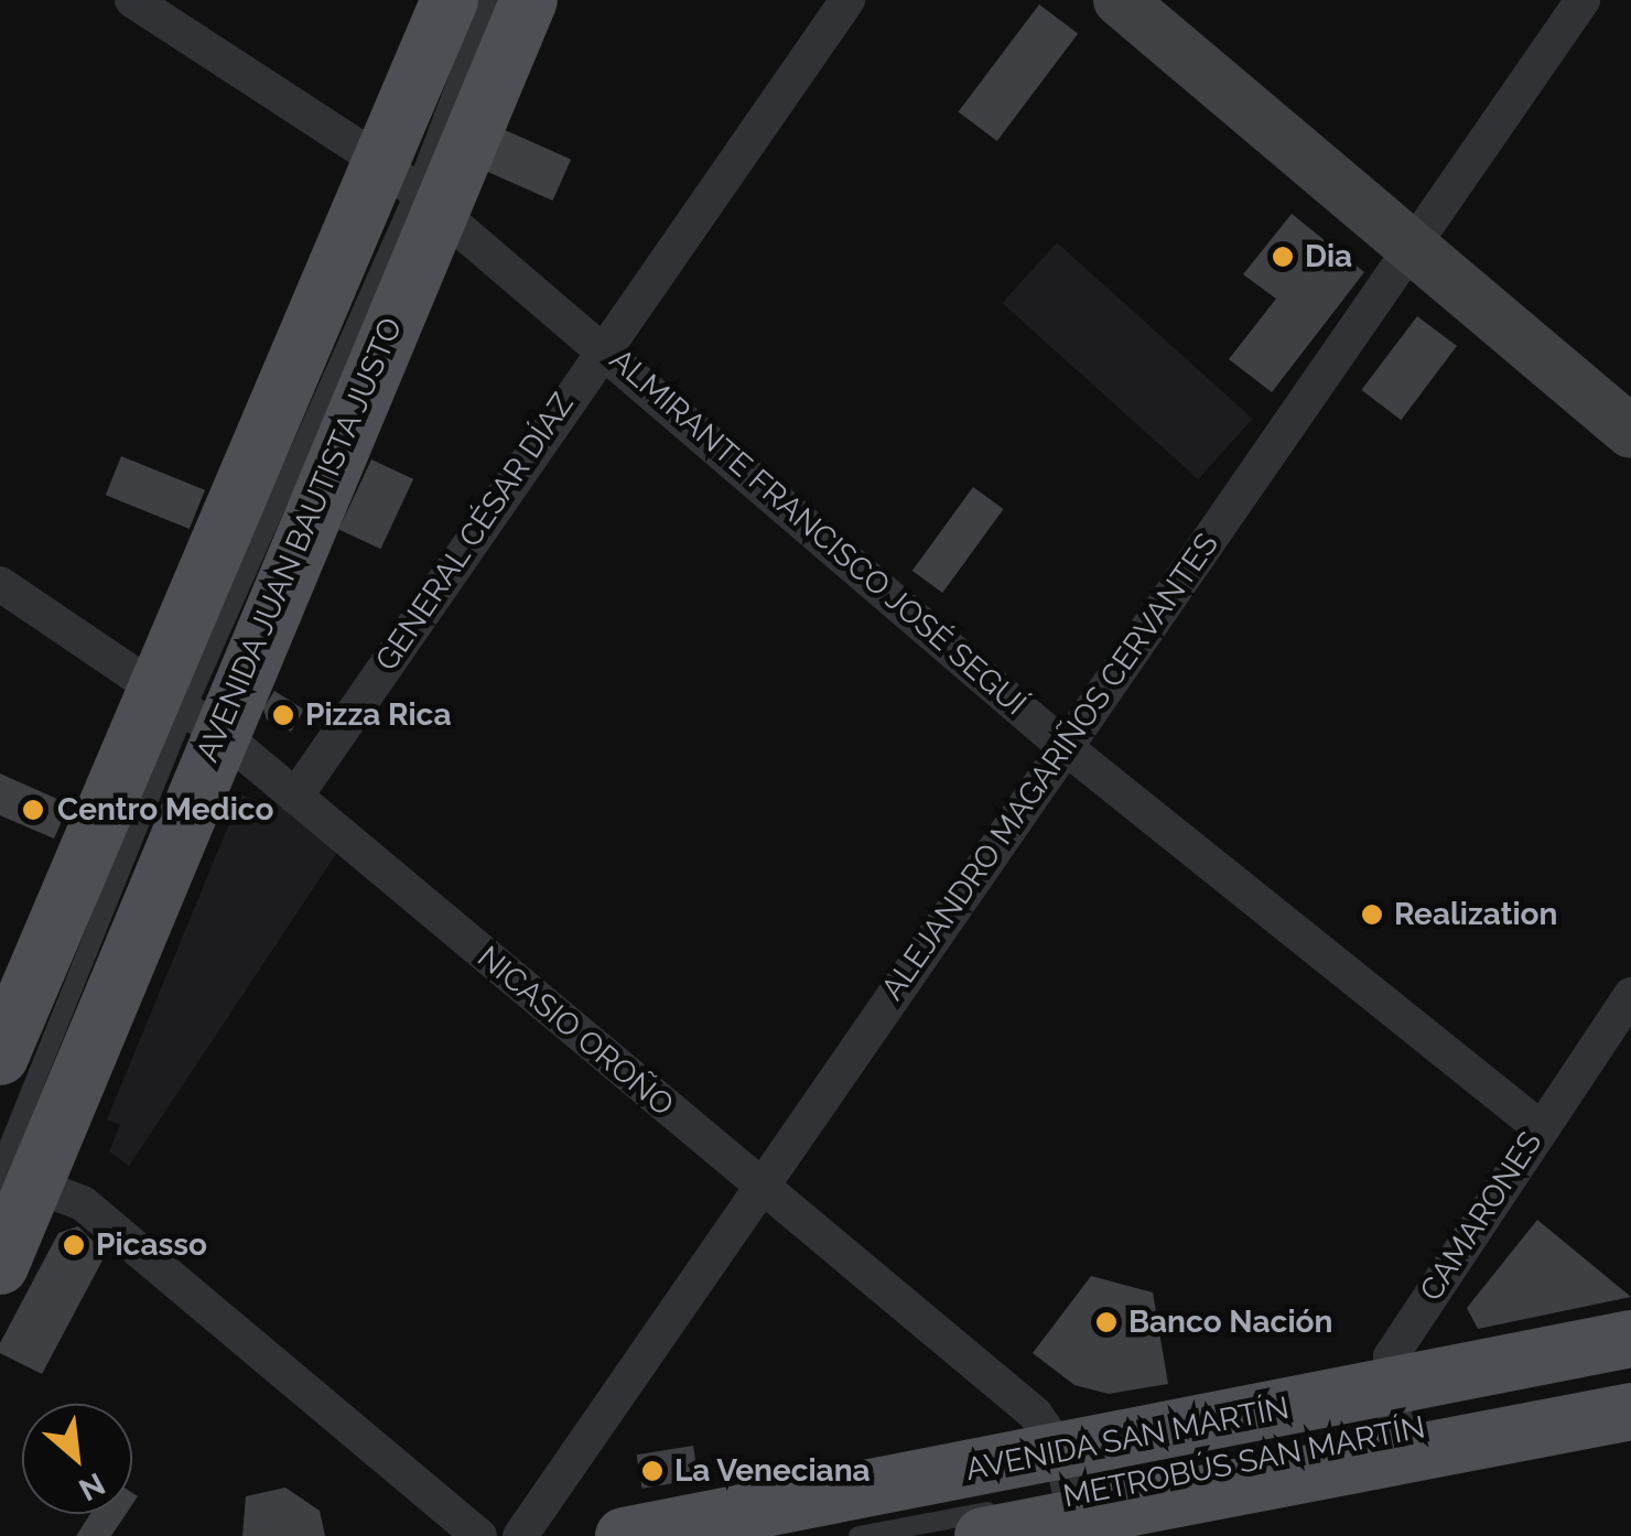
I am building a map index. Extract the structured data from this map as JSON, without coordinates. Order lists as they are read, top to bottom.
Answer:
{
  "streets": {
    "main road": ["AVENIDA JUAN BAUTISTA JUSTO", "AVENIDA SAN MARTÍN"],
    "street": [
      "GENERAL CÉSAR DÍAZ",
      "ALMIRANTE FRANCISCO JOSÉ SEGUÍ",
      "ALEJANDRO MAGARIÑOS CERVANTES",
      "NICASIO OROÑO",
      "CAMARONES"
    ],
    "lane": ["METROBÚS SAN MARTÍN"]
  },
  "crossings": [
    ["GENERAL CÉSAR DÍAZ", "ALMIRANTE FRANCISCO JOSÉ SEGUÍ"],
    ["GENERAL CÉSAR DÍAZ", "NICASIO OROÑO"],
    ["ALMIRANTE FRANCISCO JOSÉ SEGUÍ", "AVENIDA JUAN BAUTISTA JUSTO"],
    ["ALMIRANTE FRANCISCO JOSÉ SEGUÍ", "ALEJANDRO MAGARIÑOS CERVANTES"],
    ["ALMIRANTE FRANCISCO JOSÉ SEGUÍ", "CAMARONES"],
    ["AVENIDA JUAN BAUTISTA JUSTO", "NICASIO OROÑO"],
    ["ALEJANDRO MAGARIÑOS CERVANTES", "NICASIO OROÑO"],
    ["NICASIO OROÑO", "AVENIDA SAN MARTÍN"],
    ["NICASIO OROÑO", "METROBÚS SAN MARTÍN"],
    ["CAMARONES", "AVENIDA SAN MARTÍN"],
    ["CAMARONES", "METROBÚS SAN MARTÍN"],
    ["AVENIDA SAN MARTÍN", "METROBÚS SAN MARTÍN"]
  ],
  "places": [
    "Dia",
    "Pizza Rica",
    "Centro Medico",
    "Realization",
    "Picasso",
    "Banco Nación",
    "La Veneciana"
  ],
  "north": "bottom right"
}
